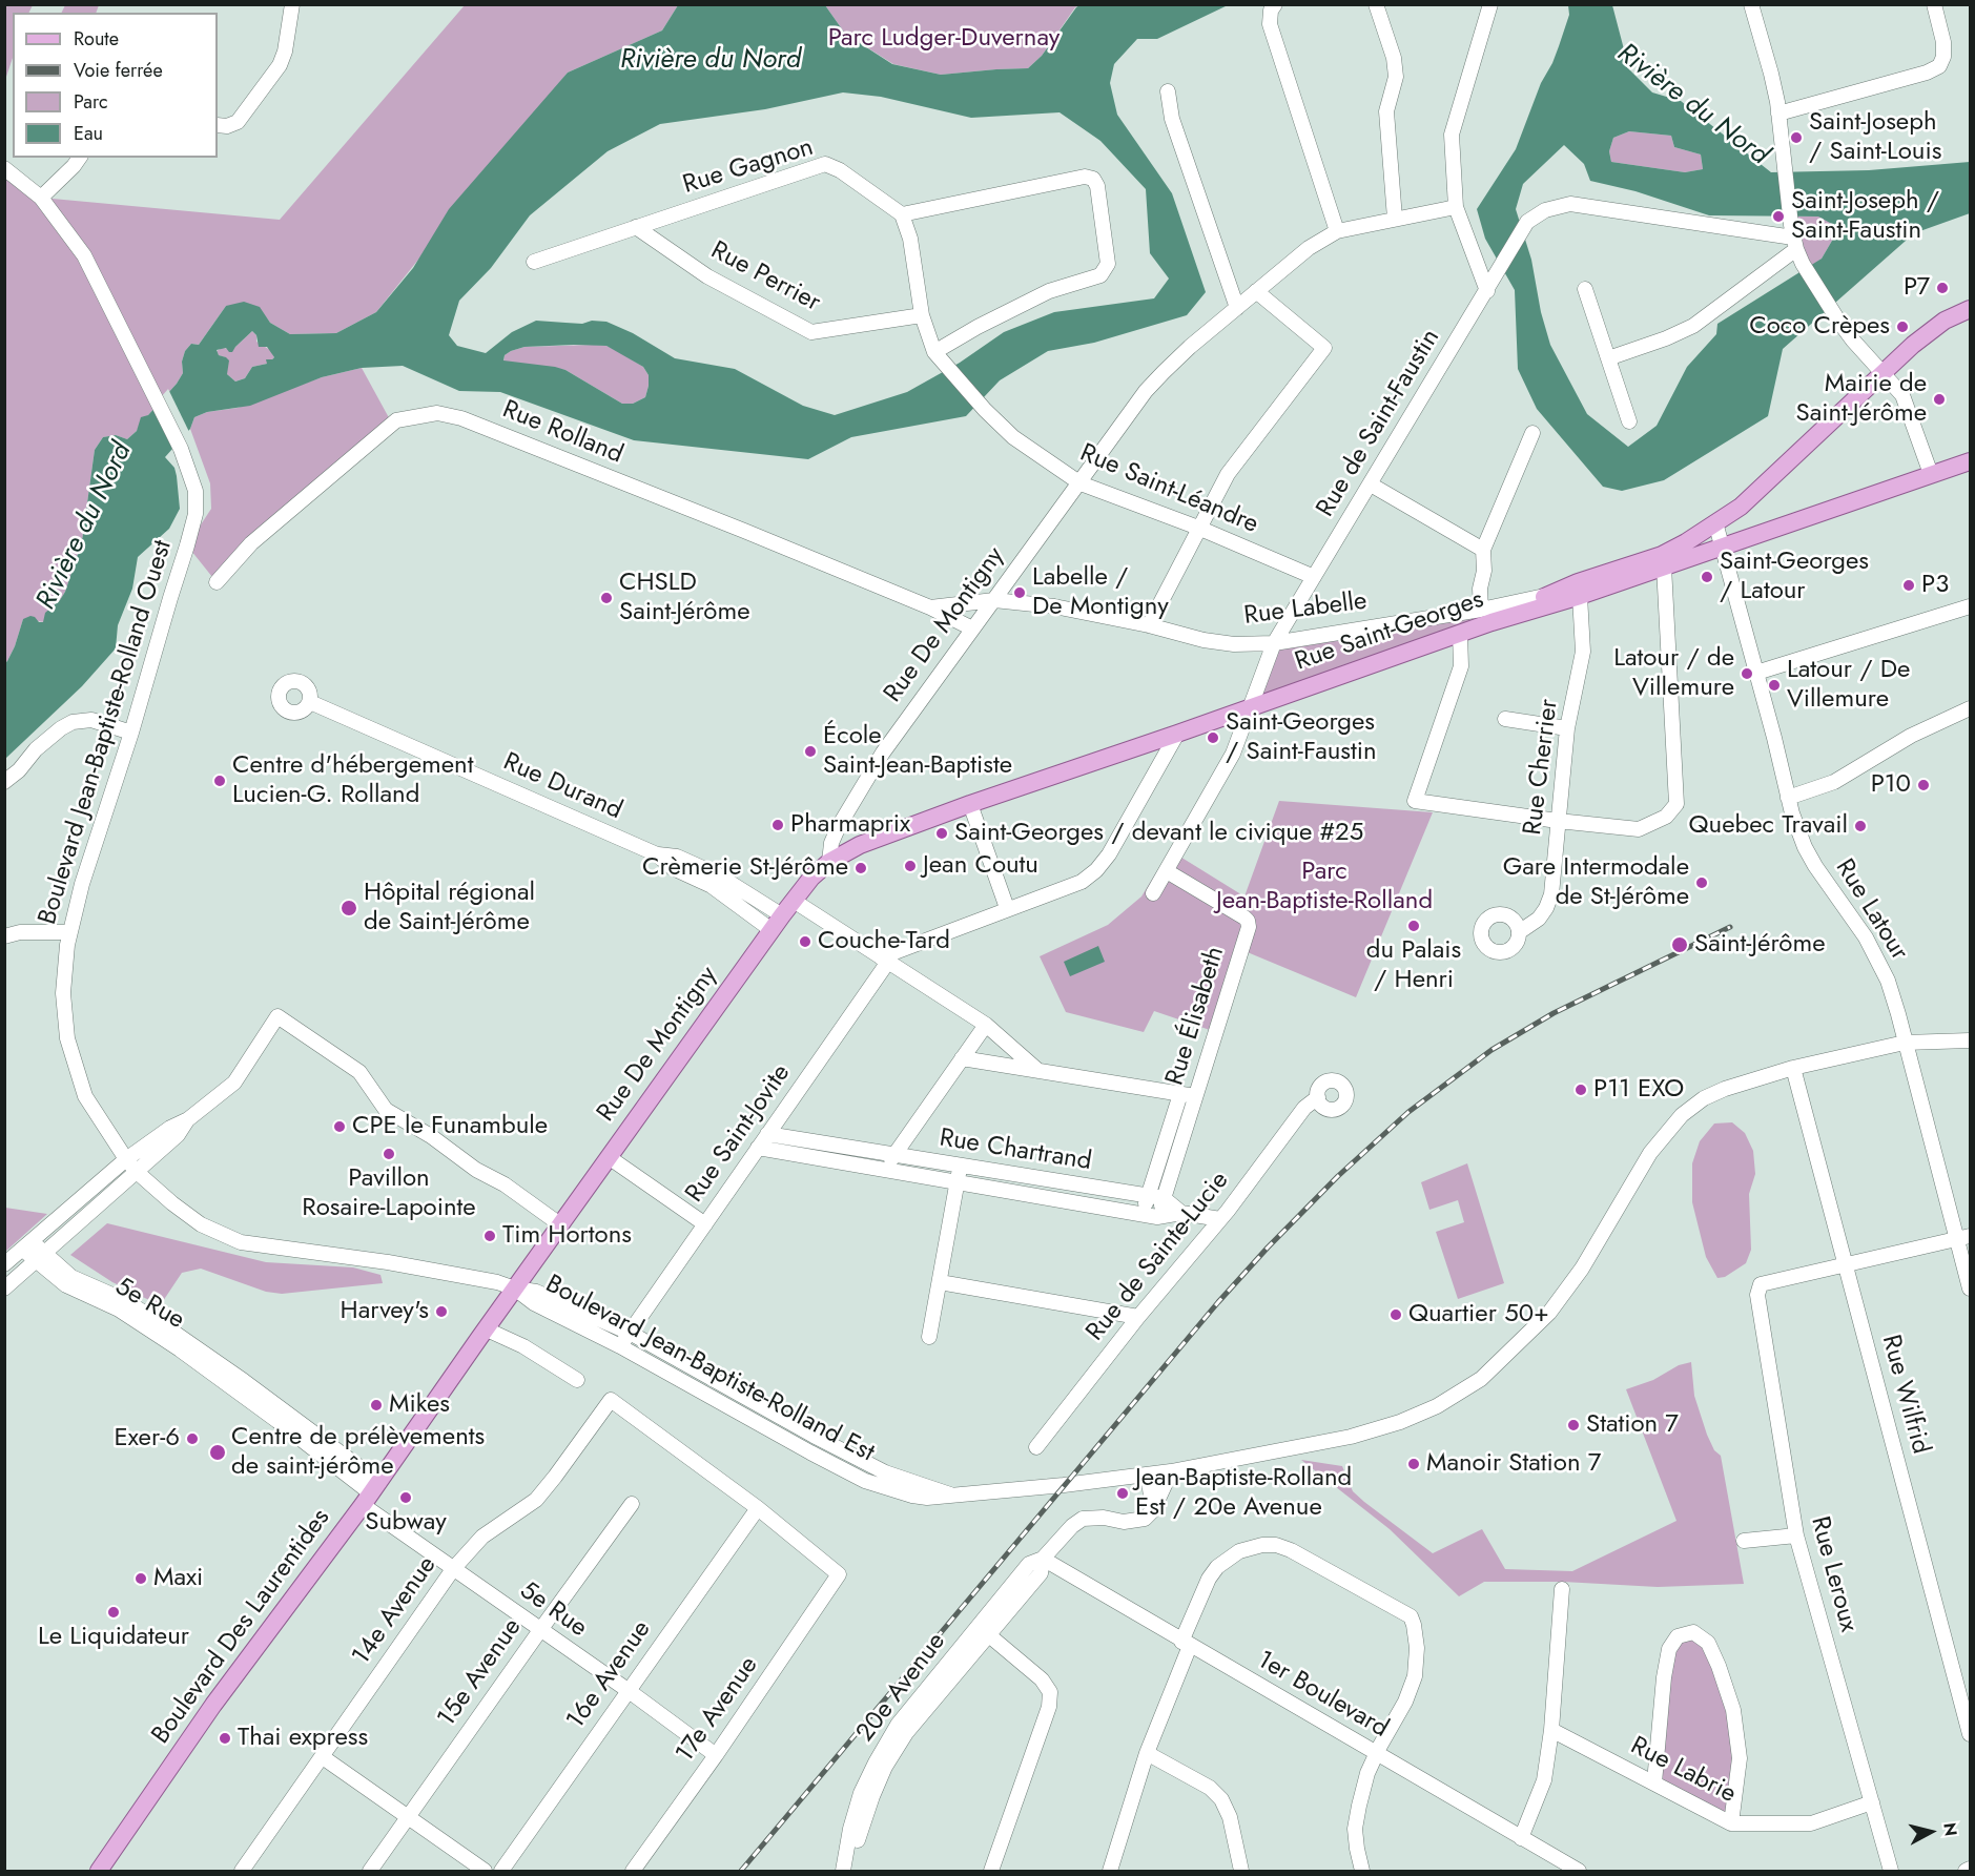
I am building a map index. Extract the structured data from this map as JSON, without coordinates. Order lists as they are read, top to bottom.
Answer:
{
  "streets": {
    "main road": [
      "Rue Labelle",
      "Rue De Montigny",
      "Rue Saint-Georges",
      "Boulevard Des Laurentides"
    ],
    "street": [
      "Rue Gagnon",
      "Rue Perrier",
      "Rue de Saint-Faustin",
      "Rue Rolland",
      "Rue Saint-Léandre",
      "Boulevard Jean-Baptiste-Rolland Ouest",
      "Rue Cherrier",
      "Rue Durand",
      "Rue Latour",
      "Rue Élisabeth",
      "Rue Saint-Jovite",
      "Rue Chartrand",
      "Rue de Sainte-Lucie",
      "5e Rue",
      "Boulevard Jean-Baptiste-Rolland Est",
      "Rue Wilfrid",
      "Rue Leroux",
      "14e Avenue",
      "15e Avenue",
      "16e Avenue",
      "20e Avenue",
      "1er Boulevard",
      "17e Avenue",
      "Rue Labrie"
    ]
  },
  "crossings": [
    ["Rue Gagnon", "Rue Perrier"],
    ["Rue de Saint-Faustin", "Rue Saint-Léandre"],
    ["Rue de Saint-Faustin", "Rue Labelle"],
    ["Rue de Saint-Faustin", "Rue Saint-Georges"],
    ["Rue de Saint-Faustin", "Rue Élisabeth"],
    ["Rue Rolland", "Rue Labelle"],
    ["Rue Rolland", "Rue De Montigny"],
    ["Rue Saint-Léandre", "Rue De Montigny"],
    ["Rue Labelle", "Rue De Montigny"],
    ["Rue Labelle", "Rue Saint-Georges"],
    ["Rue Labelle", "Rue Latour"],
    ["Rue De Montigny", "Rue Saint-Georges"],
    ["Rue De Montigny", "Boulevard Jean-Baptiste-Rolland Ouest"],
    ["Rue De Montigny", "Rue Durand"],
    ["Rue De Montigny", "Boulevard Jean-Baptiste-Rolland Est"],
    ["Rue De Montigny", "Boulevard Des Laurentides"],
    ["Rue Saint-Georges", "Rue Cherrier"],
    ["Rue Saint-Georges", "Rue Latour"],
    ["Boulevard Jean-Baptiste-Rolland Ouest", "Boulevard Jean-Baptiste-Rolland Est"],
    ["Boulevard Jean-Baptiste-Rolland Ouest", "Boulevard Des Laurentides"],
    ["Rue Latour", "Boulevard Jean-Baptiste-Rolland Est"],
    ["Rue Élisabeth", "Rue Chartrand"],
    ["Rue Saint-Jovite", "Rue Chartrand"],
    ["Rue Saint-Jovite", "Boulevard Jean-Baptiste-Rolland Est"],
    ["Rue Chartrand", "Rue de Sainte-Lucie"],
    ["5e Rue", "14e Avenue"],
    ["5e Rue", "Boulevard Des Laurentides"],
    ["5e Rue", "15e Avenue"],
    ["5e Rue", "16e Avenue"],
    ["5e Rue", "17e Avenue"],
    ["Boulevard Jean-Baptiste-Rolland Est", "Rue Wilfrid"],
    ["Boulevard Jean-Baptiste-Rolland Est", "Boulevard Des Laurentides"],
    ["Rue Wilfrid", "Rue Leroux"],
    ["Rue Leroux", "Rue Labrie"],
    ["14e Avenue", "16e Avenue"],
    ["14e Avenue", "17e Avenue"],
    ["16e Avenue", "17e Avenue"],
    ["20e Avenue", "1er Boulevard"]
  ],
  "water": ["Rivière du Nord"],
  "parks": ["Parc Ludger-Duvernay", "Parc Jean-Baptiste-Rolland"],
  "places": [
    "Saint-Joseph / Saint-Louis",
    "Saint-Joseph / Saint-Faustin",
    "P7",
    "Coco Crèpes",
    "Mairie de Saint-Jérôme",
    "Saint-Georges / Latour",
    "P3",
    "Labelle / De Montigny",
    "CHSLD Saint-Jérôme",
    "Latour / de Villemure",
    "Latour / De Villemure",
    "Saint-Georges / Saint-Faustin",
    "École Saint-Jean-Baptiste",
    "Centre d'hébergement Lucien-G. Rolland",
    "P10",
    "Pharmaprix",
    "Quebec Travail",
    "Saint-Georges / devant le civique #25",
    "Jean Coutu",
    "Crèmerie St-Jérôme",
    "Gare Intermodale de St-Jérôme",
    "Hôpital régional de Saint-Jérôme",
    "du Palais / Henri",
    "Couche-Tard",
    "Saint-Jérôme",
    "P11 EXO",
    "CPE le Funambule",
    "Pavillon Rosaire-Lapointe",
    "Tim Hortons",
    "Harvey's",
    "Quartier 50+",
    "Mikes",
    "Station 7",
    "Exer-6",
    "Centre de prélèvements de saint-jérôme",
    "Manoir Station 7",
    "Jean-Baptiste-Rolland Est / 20e Avenue",
    "Subway",
    "Maxi",
    "Le Liquidateur",
    "Thai express"
  ],
  "legend": [
    "Route",
    "Voie ferrée",
    "Parc",
    "Eau"
  ],
  "north": "right"
}
